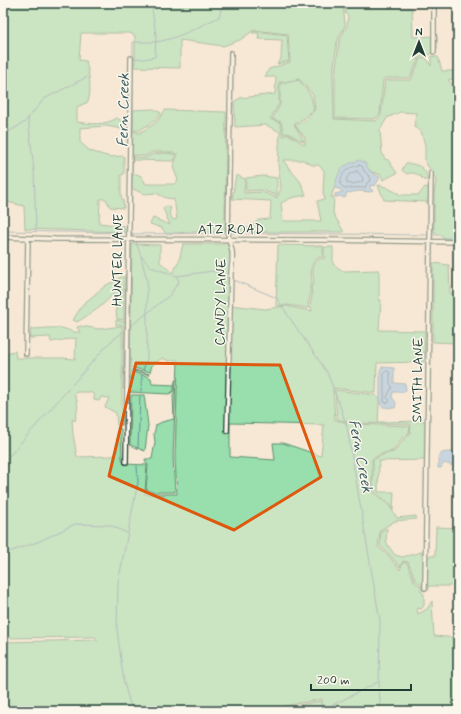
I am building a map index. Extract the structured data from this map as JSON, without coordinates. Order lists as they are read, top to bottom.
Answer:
{
  "streets": {
    "street": [
      "ATZ ROAD",
      "HUNTER LANE",
      "CANDY LANE",
      "SMITH LANE"
    ]
  },
  "crossings": [
    ["ATZ ROAD", "HUNTER LANE"],
    ["ATZ ROAD", "CANDY LANE"],
    ["ATZ ROAD", "SMITH LANE"]
  ],
  "water": ["Fern Creek"],
  "scale_bar": "200 m",
  "north": "top"
}
